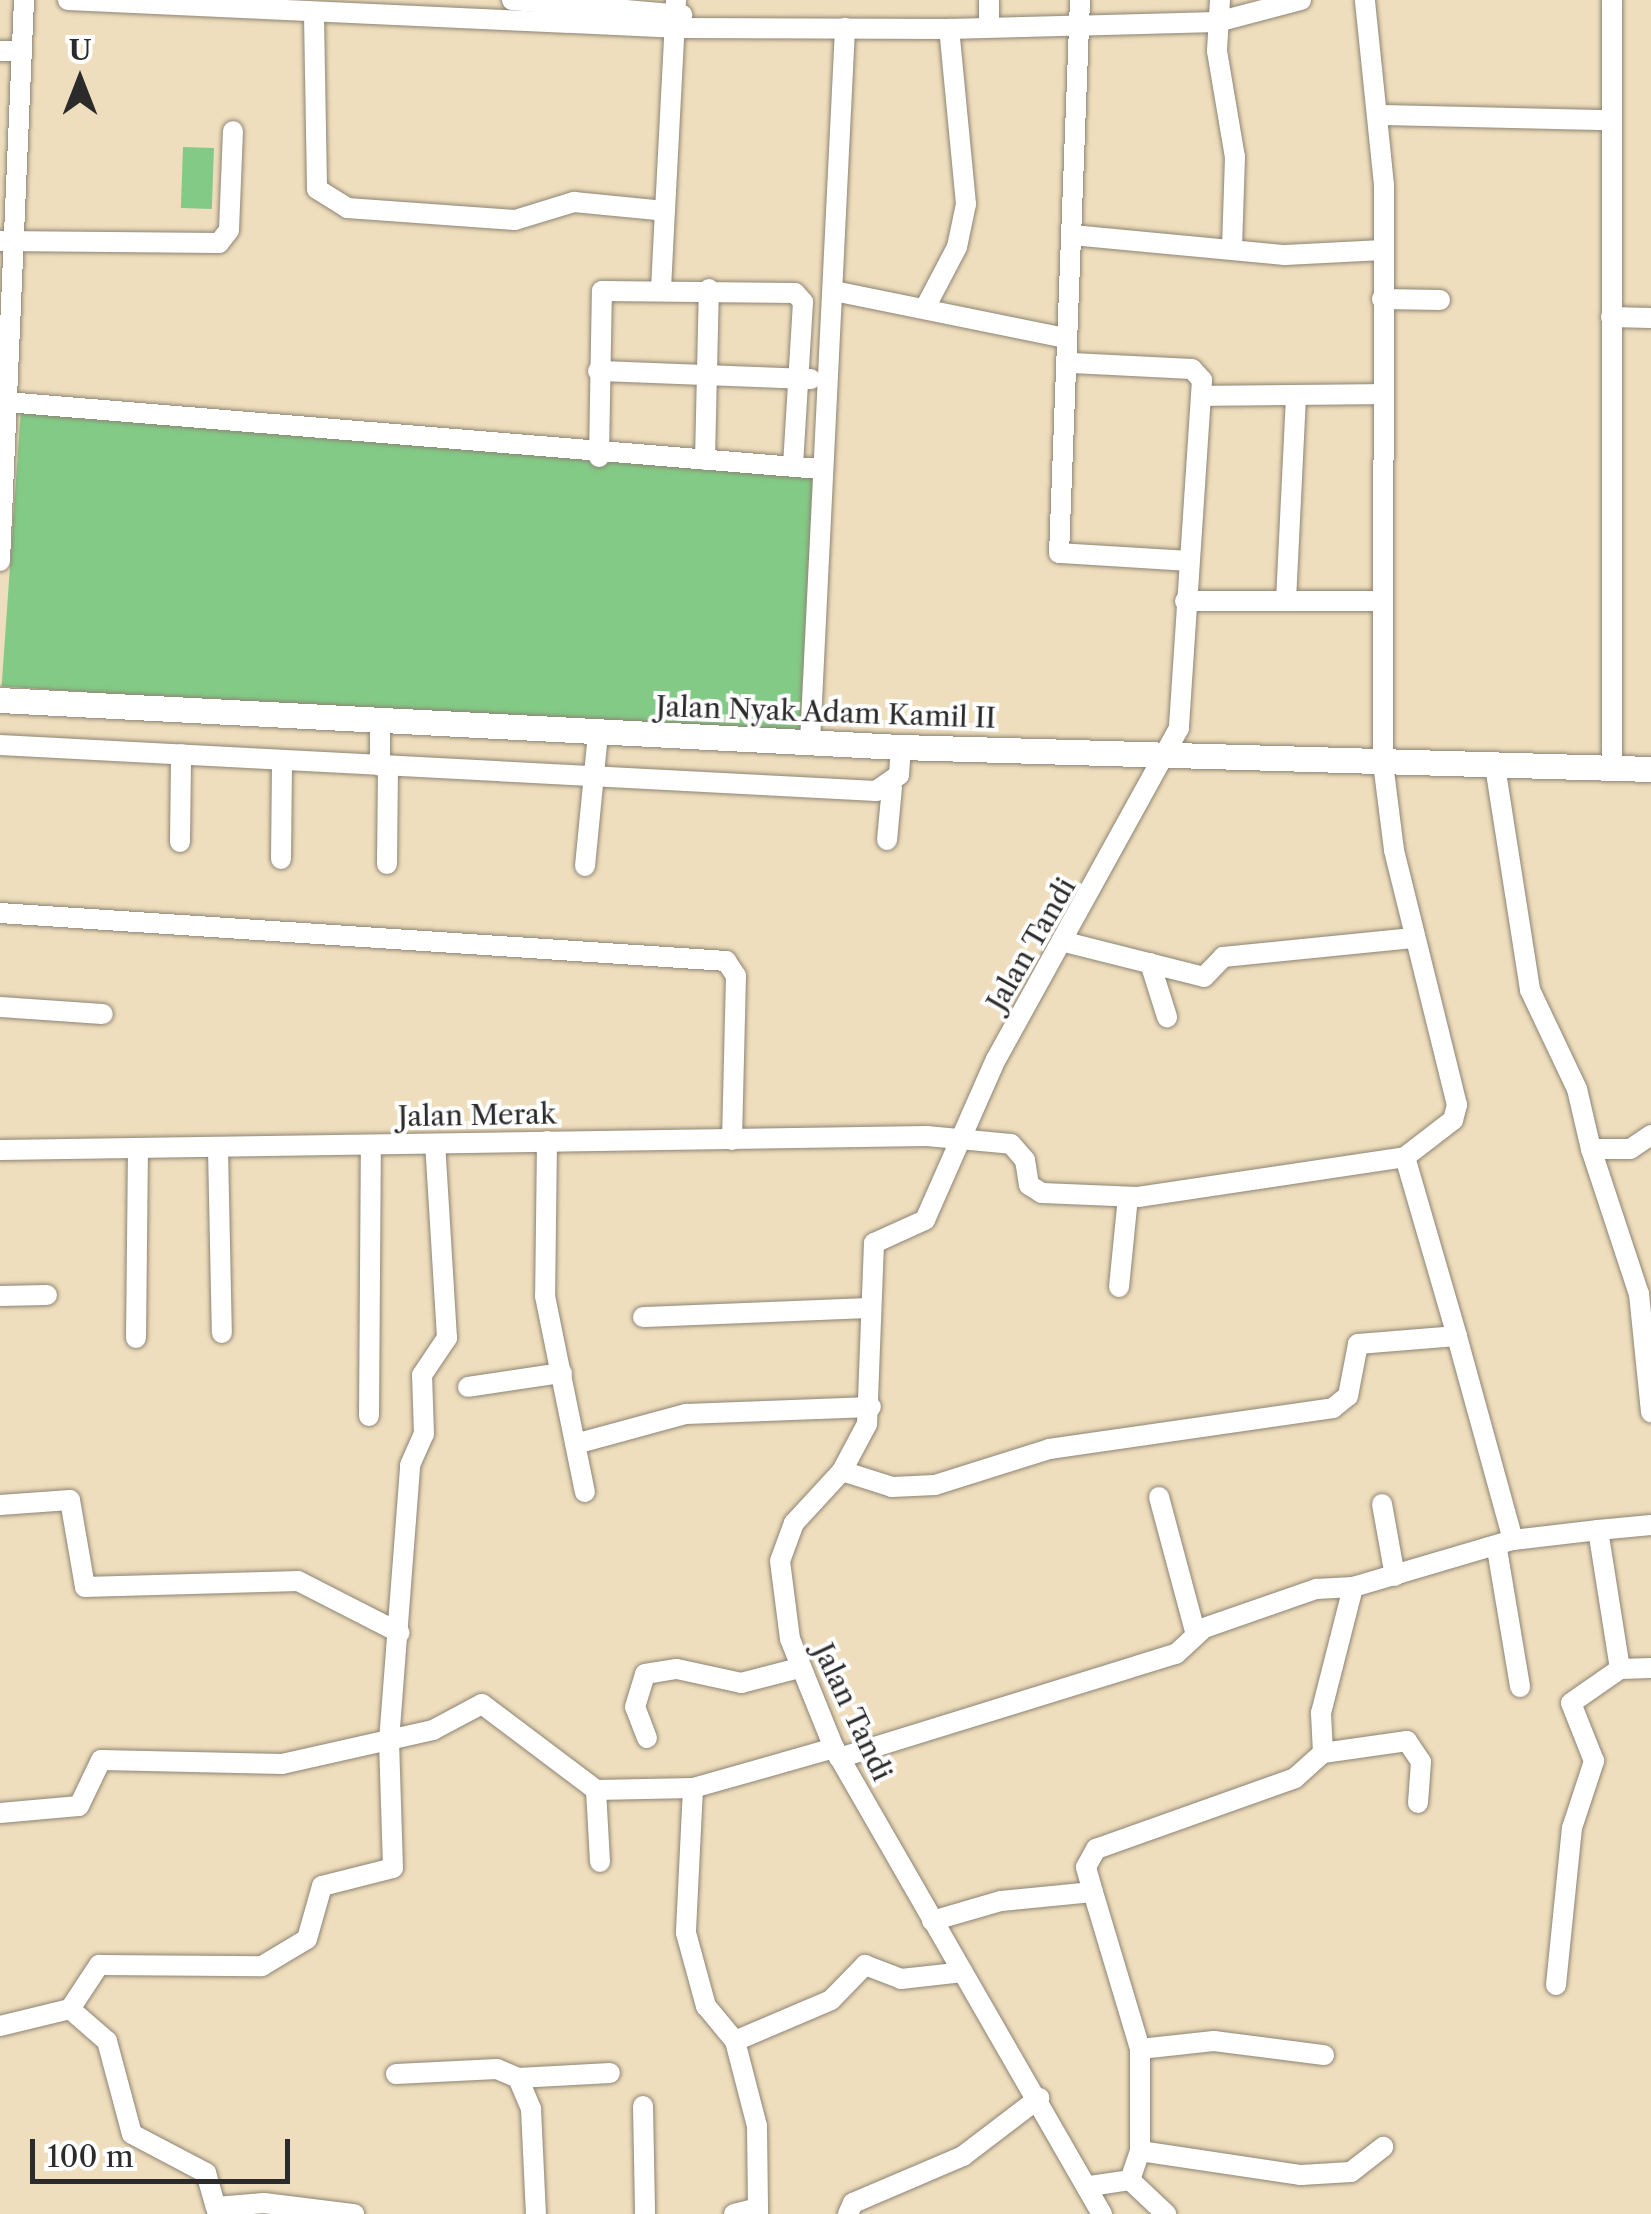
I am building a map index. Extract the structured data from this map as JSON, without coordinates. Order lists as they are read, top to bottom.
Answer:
{
  "streets": {
    "street": ["Jalan Nyak Adam Kamil II", "Jalan Tandi", "Jalan Merak"]
  },
  "crossings": [
    ["Jalan Nyak Adam Kamil II", "Jalan Tandi"],
    ["Jalan Tandi", "Jalan Merak"]
  ],
  "scale_bar": "100 m",
  "north": "top"
}
